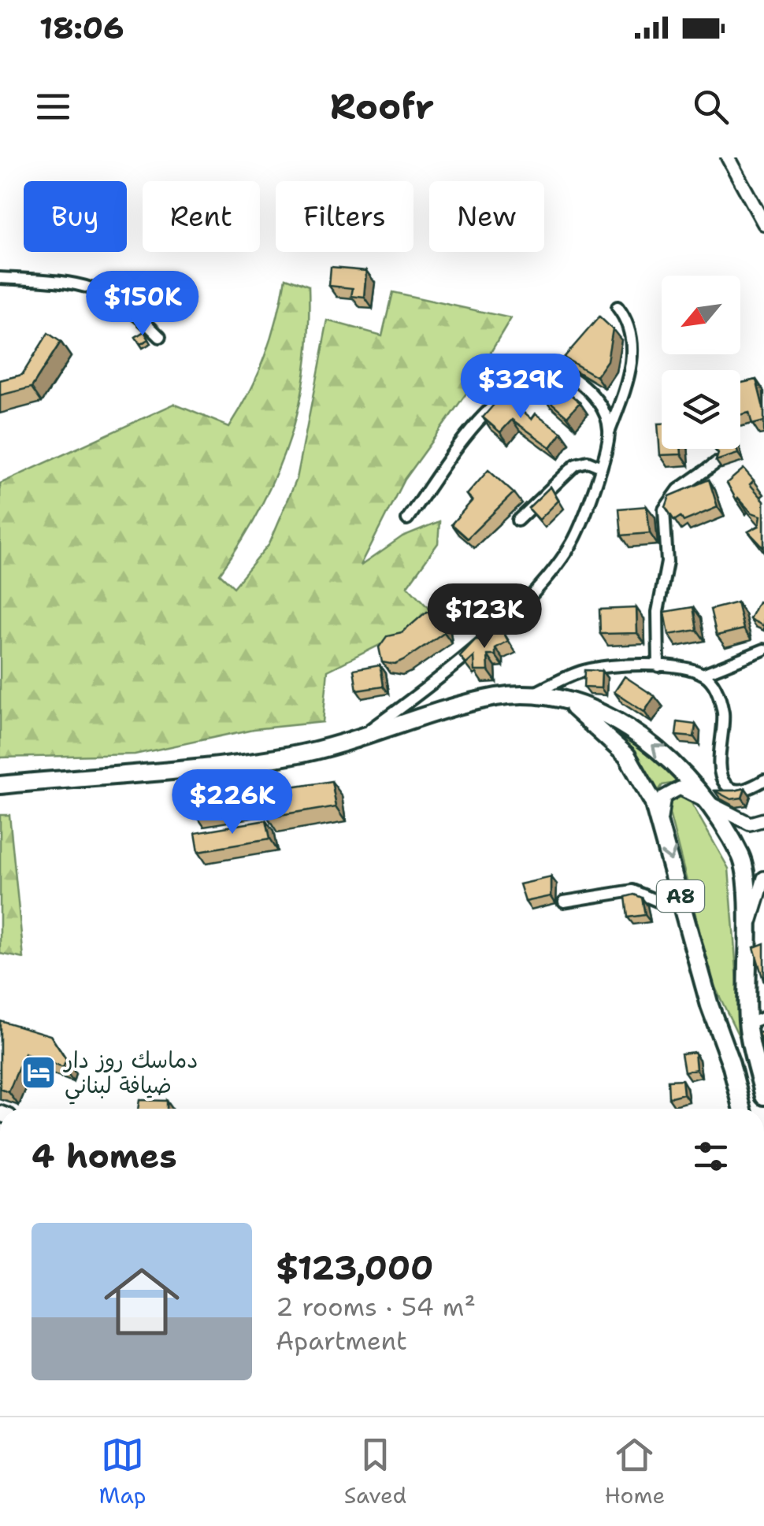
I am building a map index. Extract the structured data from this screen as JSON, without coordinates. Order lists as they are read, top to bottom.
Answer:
{
  "streets": {
    "highway": ["A8"]
  },
  "places": {
    "hotel": ["دماسك روز دار ضيافة لبناني"]
  },
  "north": "bottom left",
  "page": {
    "status": "18:06",
    "header": "Roofr",
    "chip": [
      "Buy",
      "Rent",
      "Filters",
      "New"
    ],
    "price": [
      "$150K",
      "$329K",
      "$123K",
      "$226K"
    ],
    "heading": "4 homes",
    "list": [
      {
        "name": "$123,000",
        "note": "2 rooms · 54 m² · Apartment"
      }
    ],
    "tabs": ["Map", "Saved", "Home"]
  }
}
